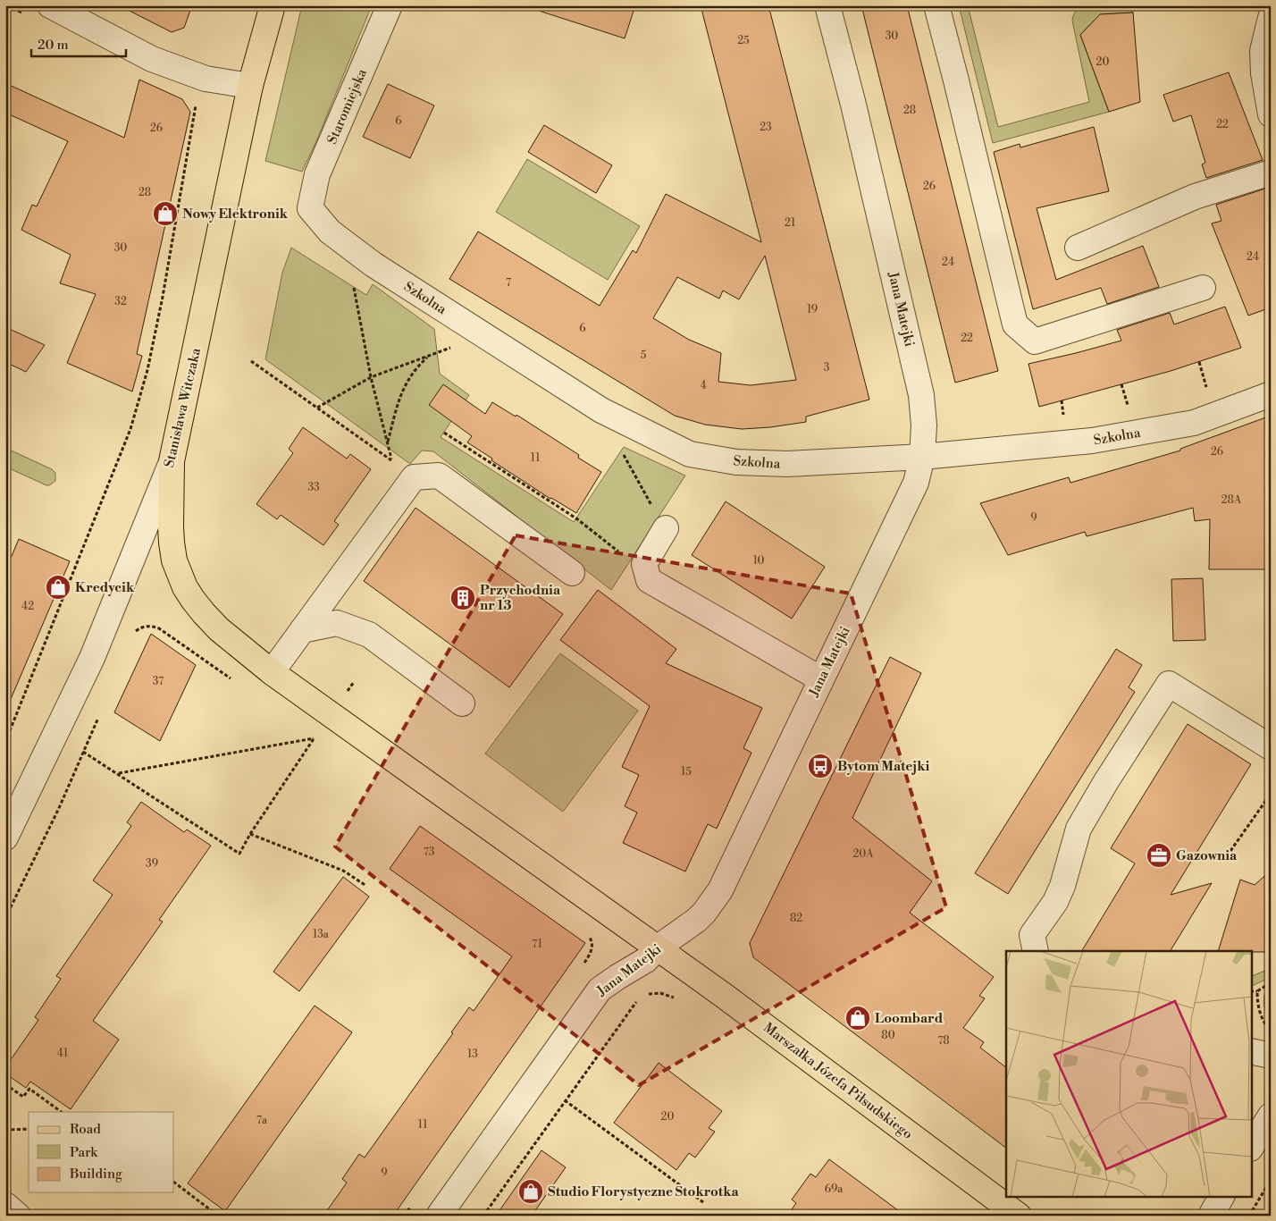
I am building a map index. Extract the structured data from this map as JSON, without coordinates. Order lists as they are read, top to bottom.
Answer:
{
  "streets": {
    "main road": ["Stanisława Witczaka", "Marszałka Józefa Piłsudskiego"],
    "street": ["Staromiejska", "Szkolna", "Jana Matejki"]
  },
  "crossings": [
    ["Staromiejska", "Szkolna"],
    ["Szkolna", "Jana Matejki"],
    ["Jana Matejki", "Marszałka Józefa Piłsudskiego"],
    ["Stanisława Witczaka", "Marszałka Józefa Piłsudskiego"]
  ],
  "places": {
    "shop": [
      "Nowy Elektronik",
      "Kredycik",
      "Loombard",
      "Studio Florystyczne Stokrotka"
    ],
    "building": ["Przychodnia nr 13"],
    "bus stop": ["Bytom Matejki"],
    "office": ["Gazownia"]
  },
  "house_numbers": [
    "30",
    "25",
    "20",
    "28",
    "6",
    "22",
    "23",
    "26",
    "26",
    "28",
    "21",
    "30",
    "24",
    "24",
    "7",
    "32",
    "19",
    "6",
    "22",
    "5",
    "3",
    "4",
    "26",
    "11",
    "33",
    "28A",
    "9",
    "10",
    "42",
    "37",
    "15",
    "73",
    "20A",
    "39",
    "82",
    "13a",
    "71",
    "80",
    "78",
    "41",
    "13",
    "20",
    "7a",
    "11",
    "9",
    "69a"
  ],
  "legend": ["Road", "Park", "Building"],
  "scale_bar": "20 m"
}
